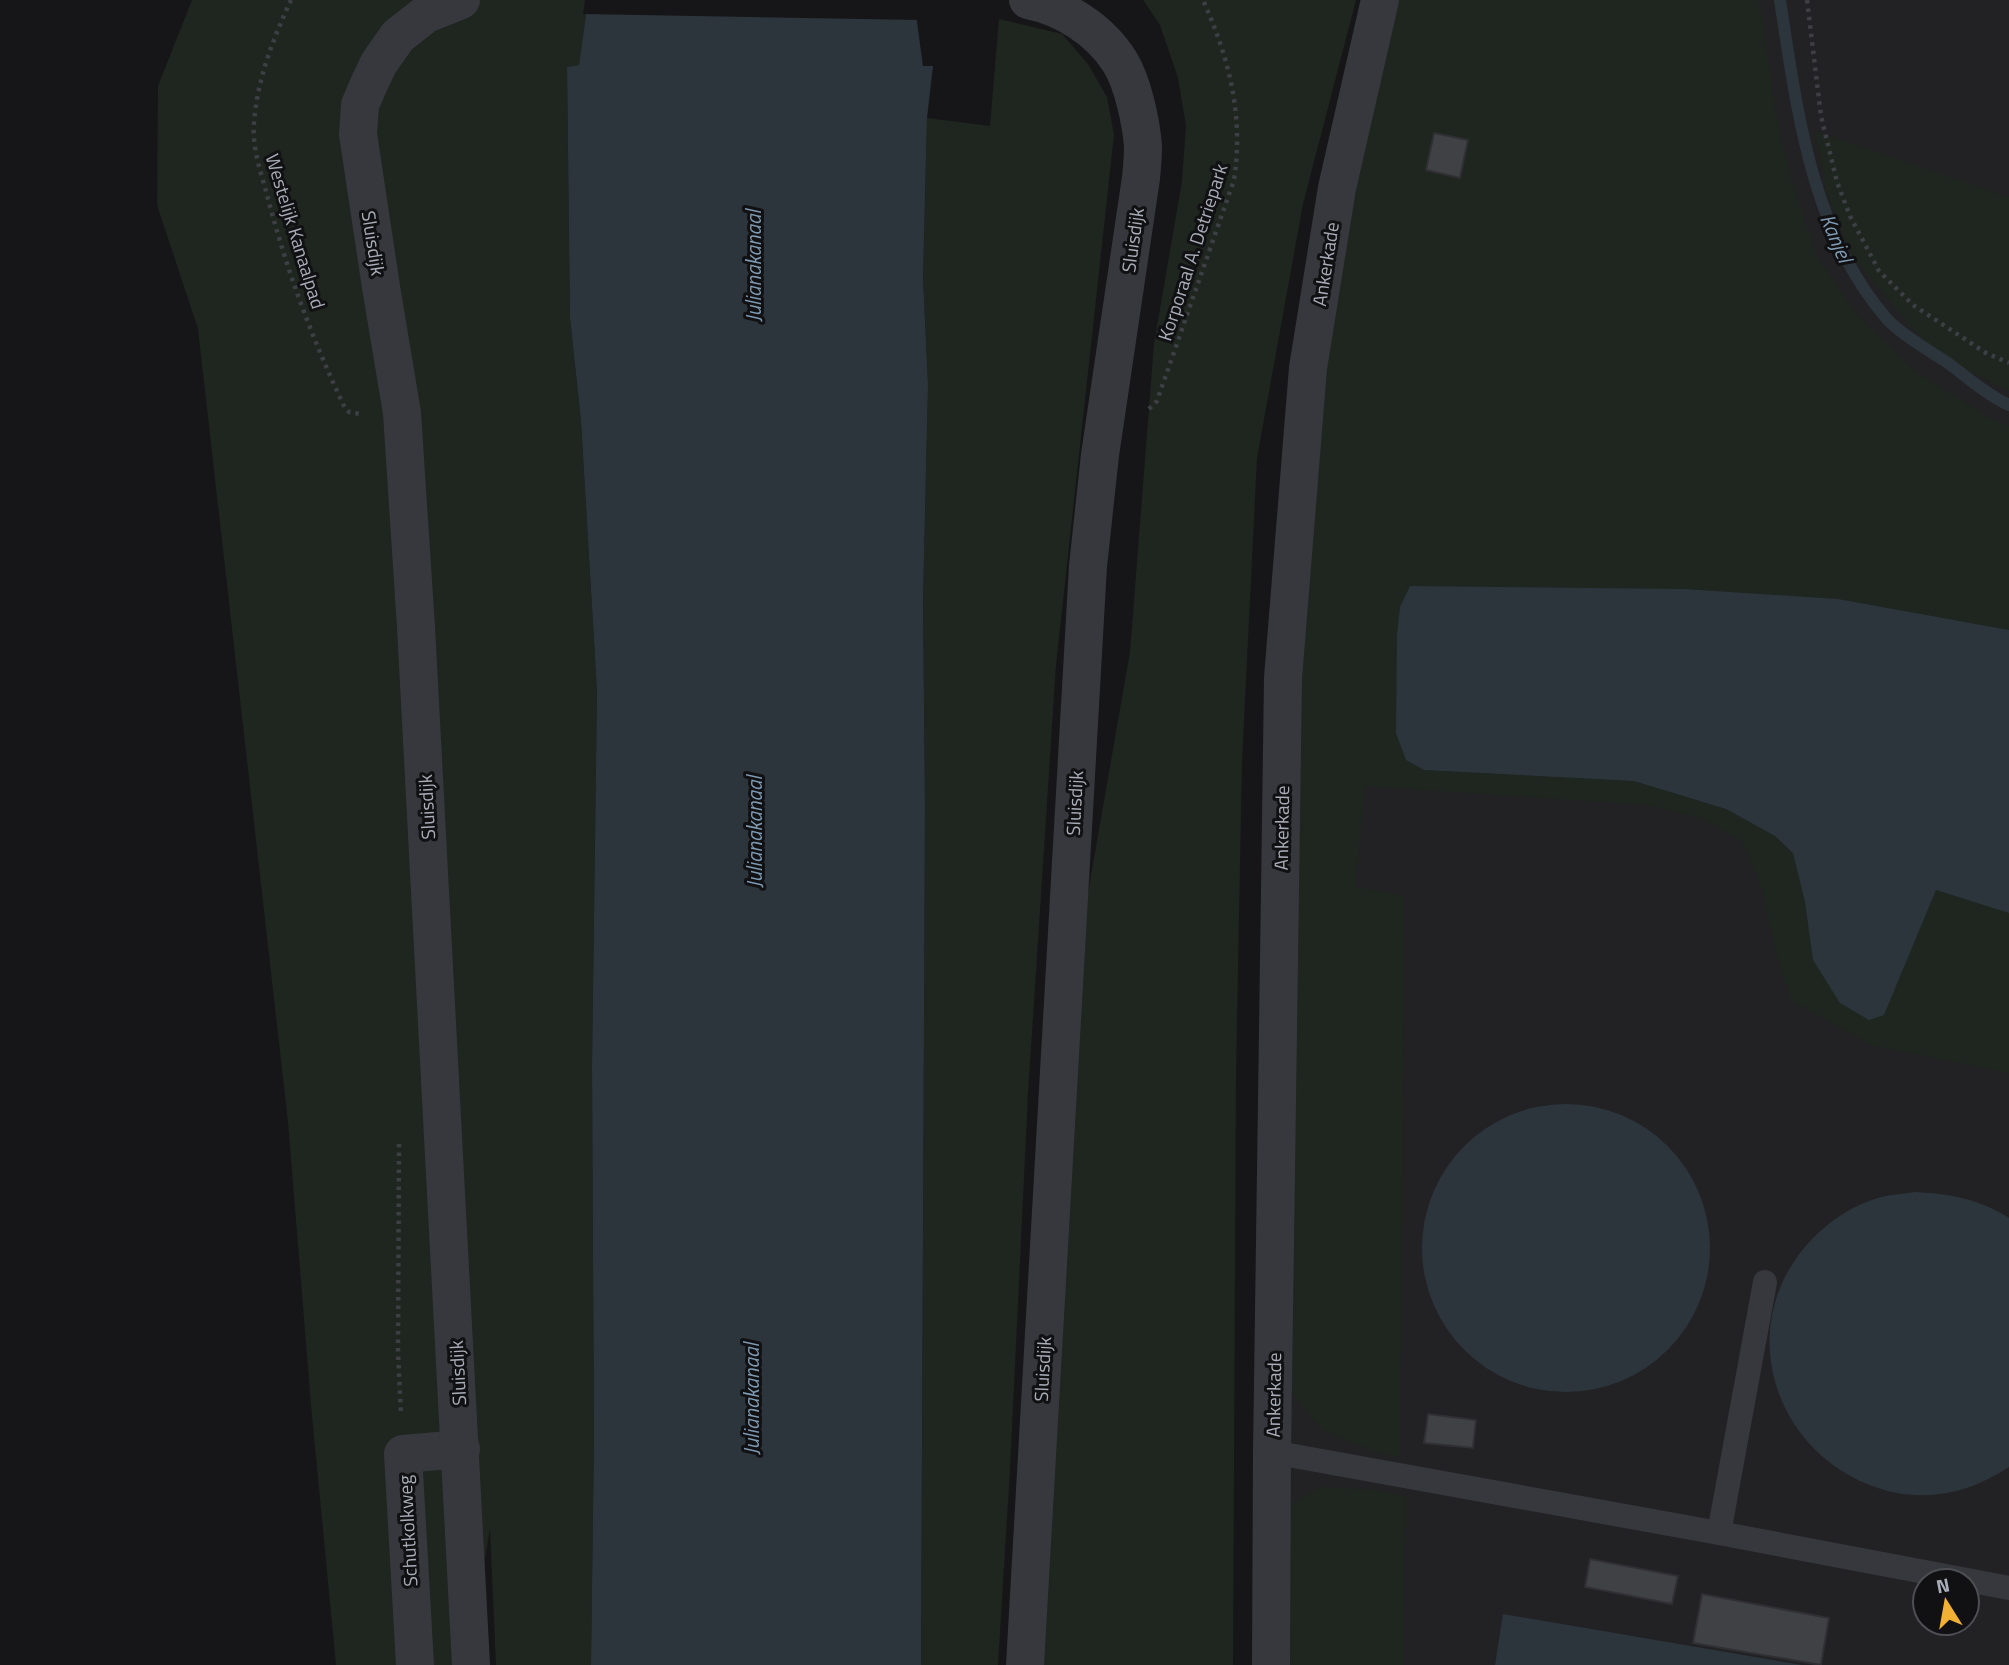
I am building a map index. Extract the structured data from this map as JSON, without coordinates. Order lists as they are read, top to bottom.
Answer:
{
  "streets": {
    "street": ["Sluisdijk", "Ankerkade", "Schutkolkweg"],
    "path": ["Westelijk Kanaalpad", "Korporaal A. Detriepark"]
  },
  "crossings": [
    ["Sluisdijk", "Schutkolkweg"]
  ],
  "water": ["Kanjel", "Julianakanaal"],
  "north": "top"
}
